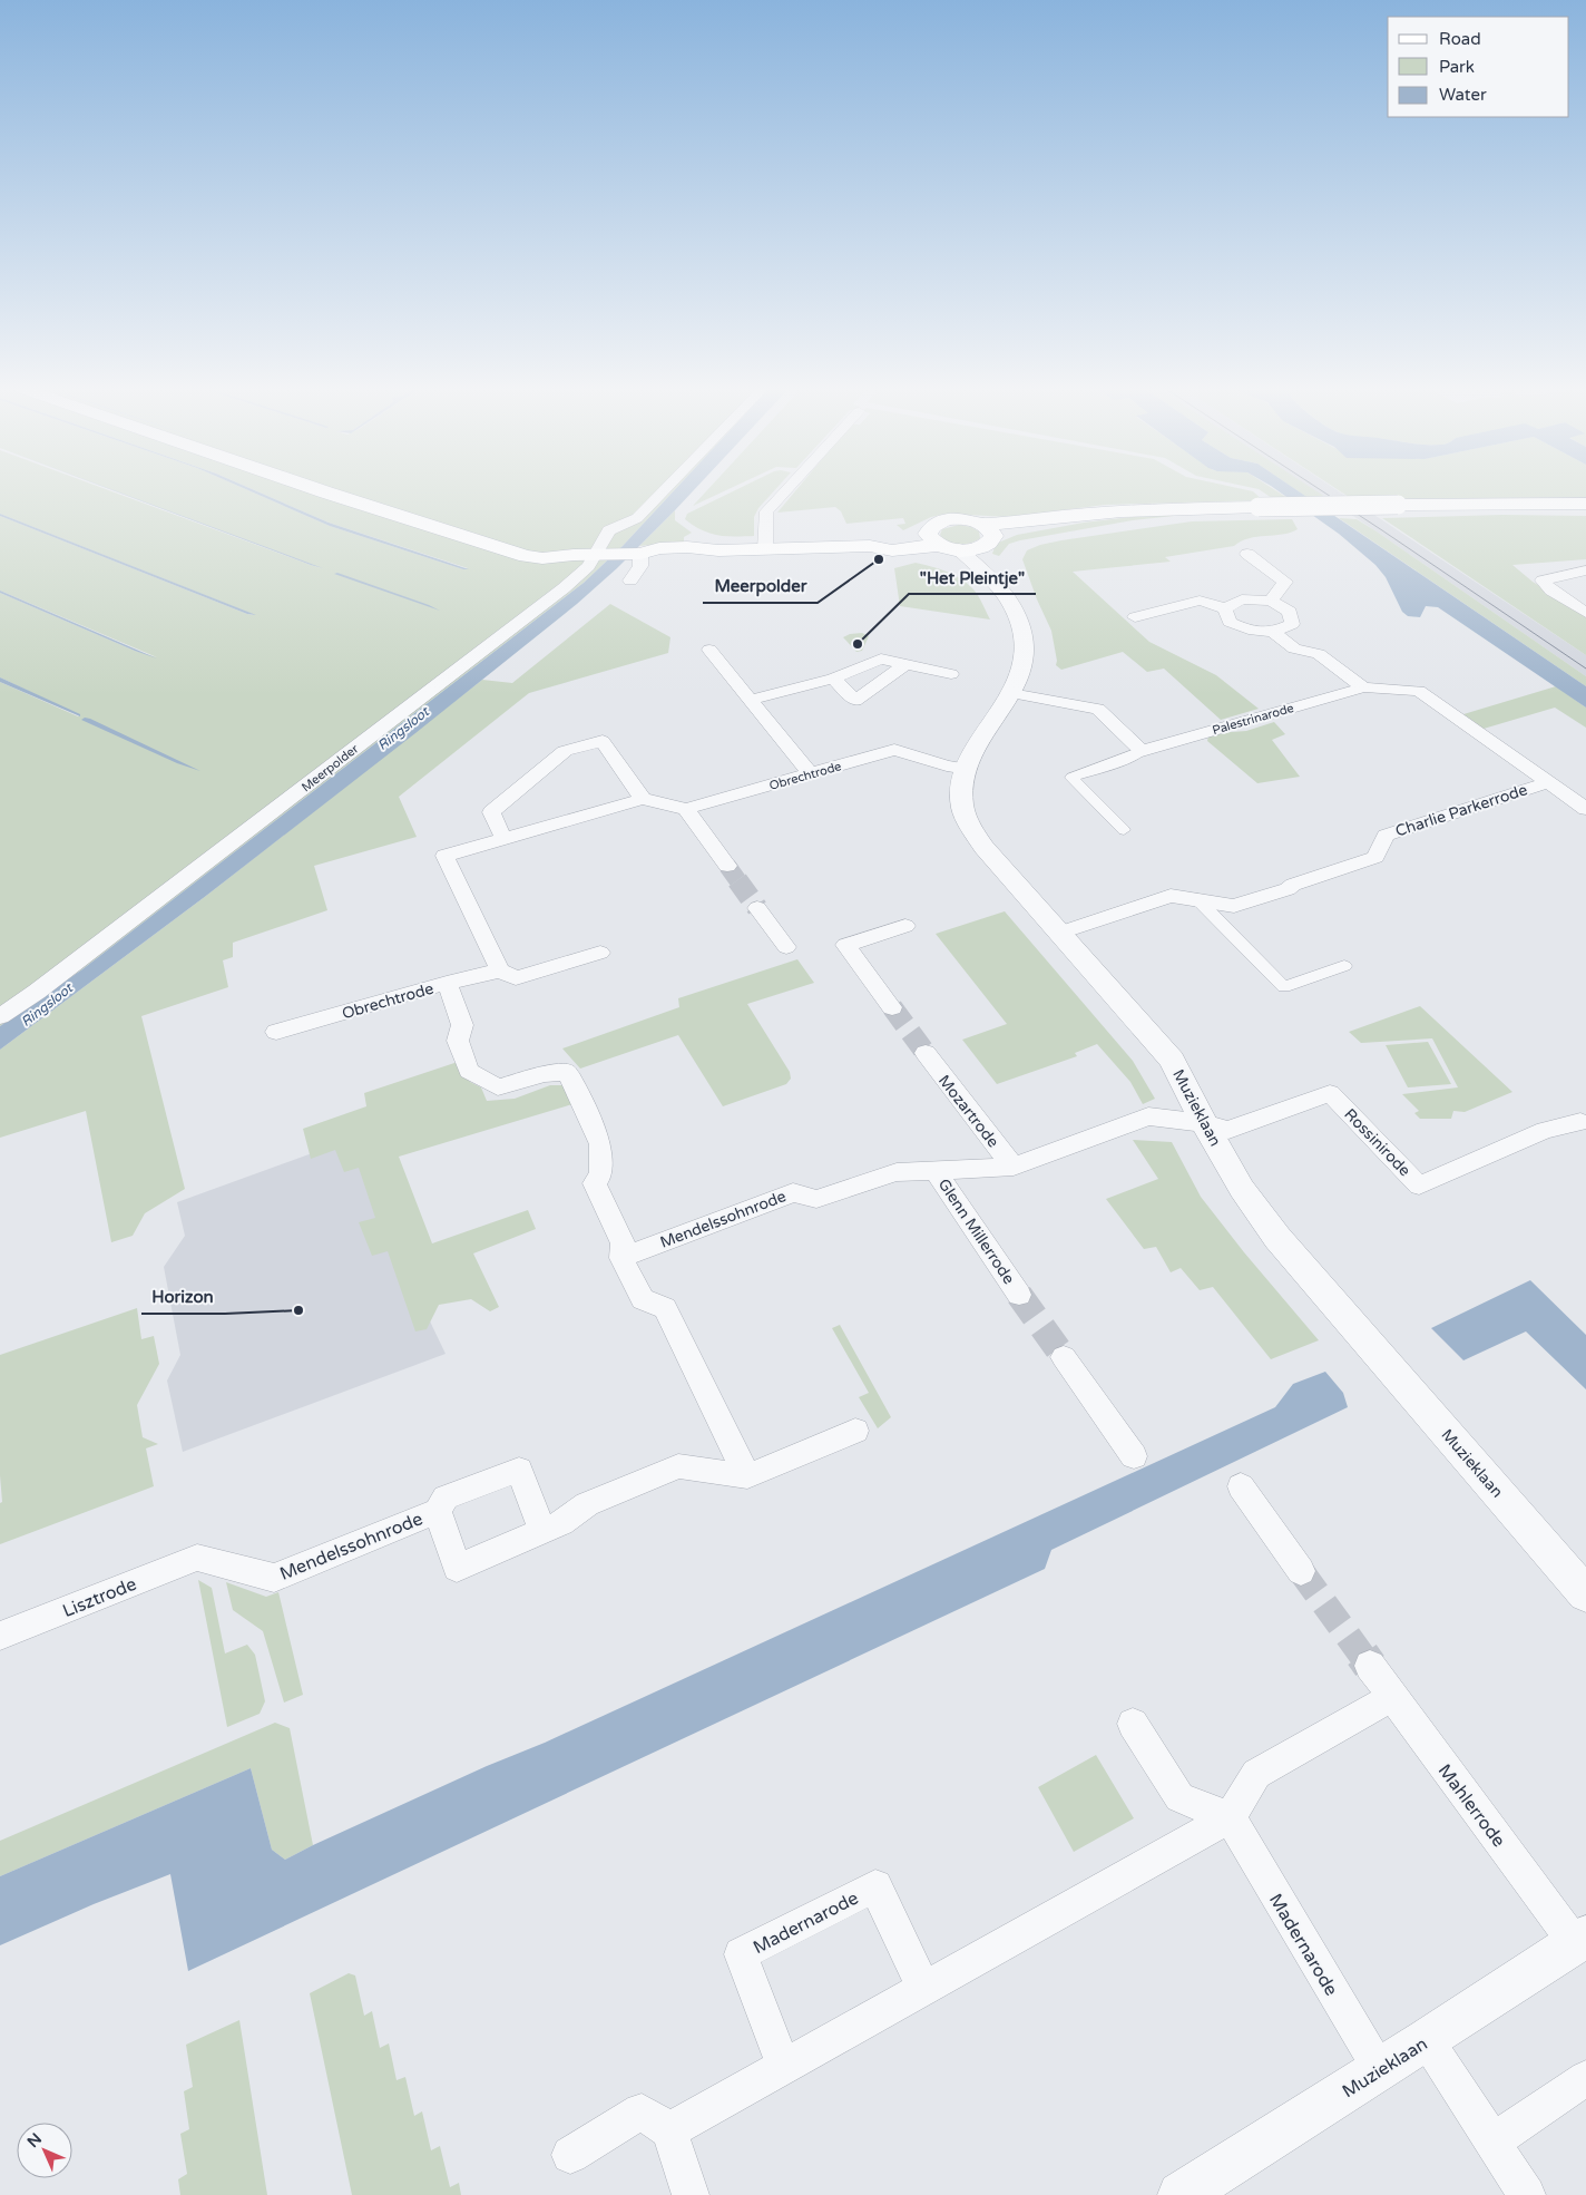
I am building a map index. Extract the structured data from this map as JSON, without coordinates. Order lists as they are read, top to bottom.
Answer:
{
  "streets": {
    "street": [
      "Palestrinarode",
      "Meerpolder",
      "Obrechtrode",
      "Charlie Parkerrode",
      "Muzieklaan",
      "Mozartrode",
      "Rossinirode",
      "Mendelssohnrode",
      "Glenn Millerrode",
      "Lisztrode",
      "Mahlerrode",
      "Madernarode"
    ]
  },
  "crossings": [
    ["Palestrinarode", "Charlie Parkerrode"],
    ["Obrechtrode", "Muzieklaan"],
    ["Charlie Parkerrode", "Muzieklaan"],
    ["Muzieklaan", "Rossinirode"],
    ["Muzieklaan", "Mendelssohnrode"],
    ["Muzieklaan", "Mahlerrode"],
    ["Muzieklaan", "Madernarode"],
    ["Mozartrode", "Mendelssohnrode"],
    ["Rossinirode", "Mendelssohnrode"],
    ["Mendelssohnrode", "Glenn Millerrode"],
    ["Mendelssohnrode", "Lisztrode"]
  ],
  "water": ["Ringsloot"],
  "places": ["Meerpolder", "\"Het Pleintje\"", "Horizon"],
  "legend": ["Road", "Park", "Water"],
  "north": "top left"
}
